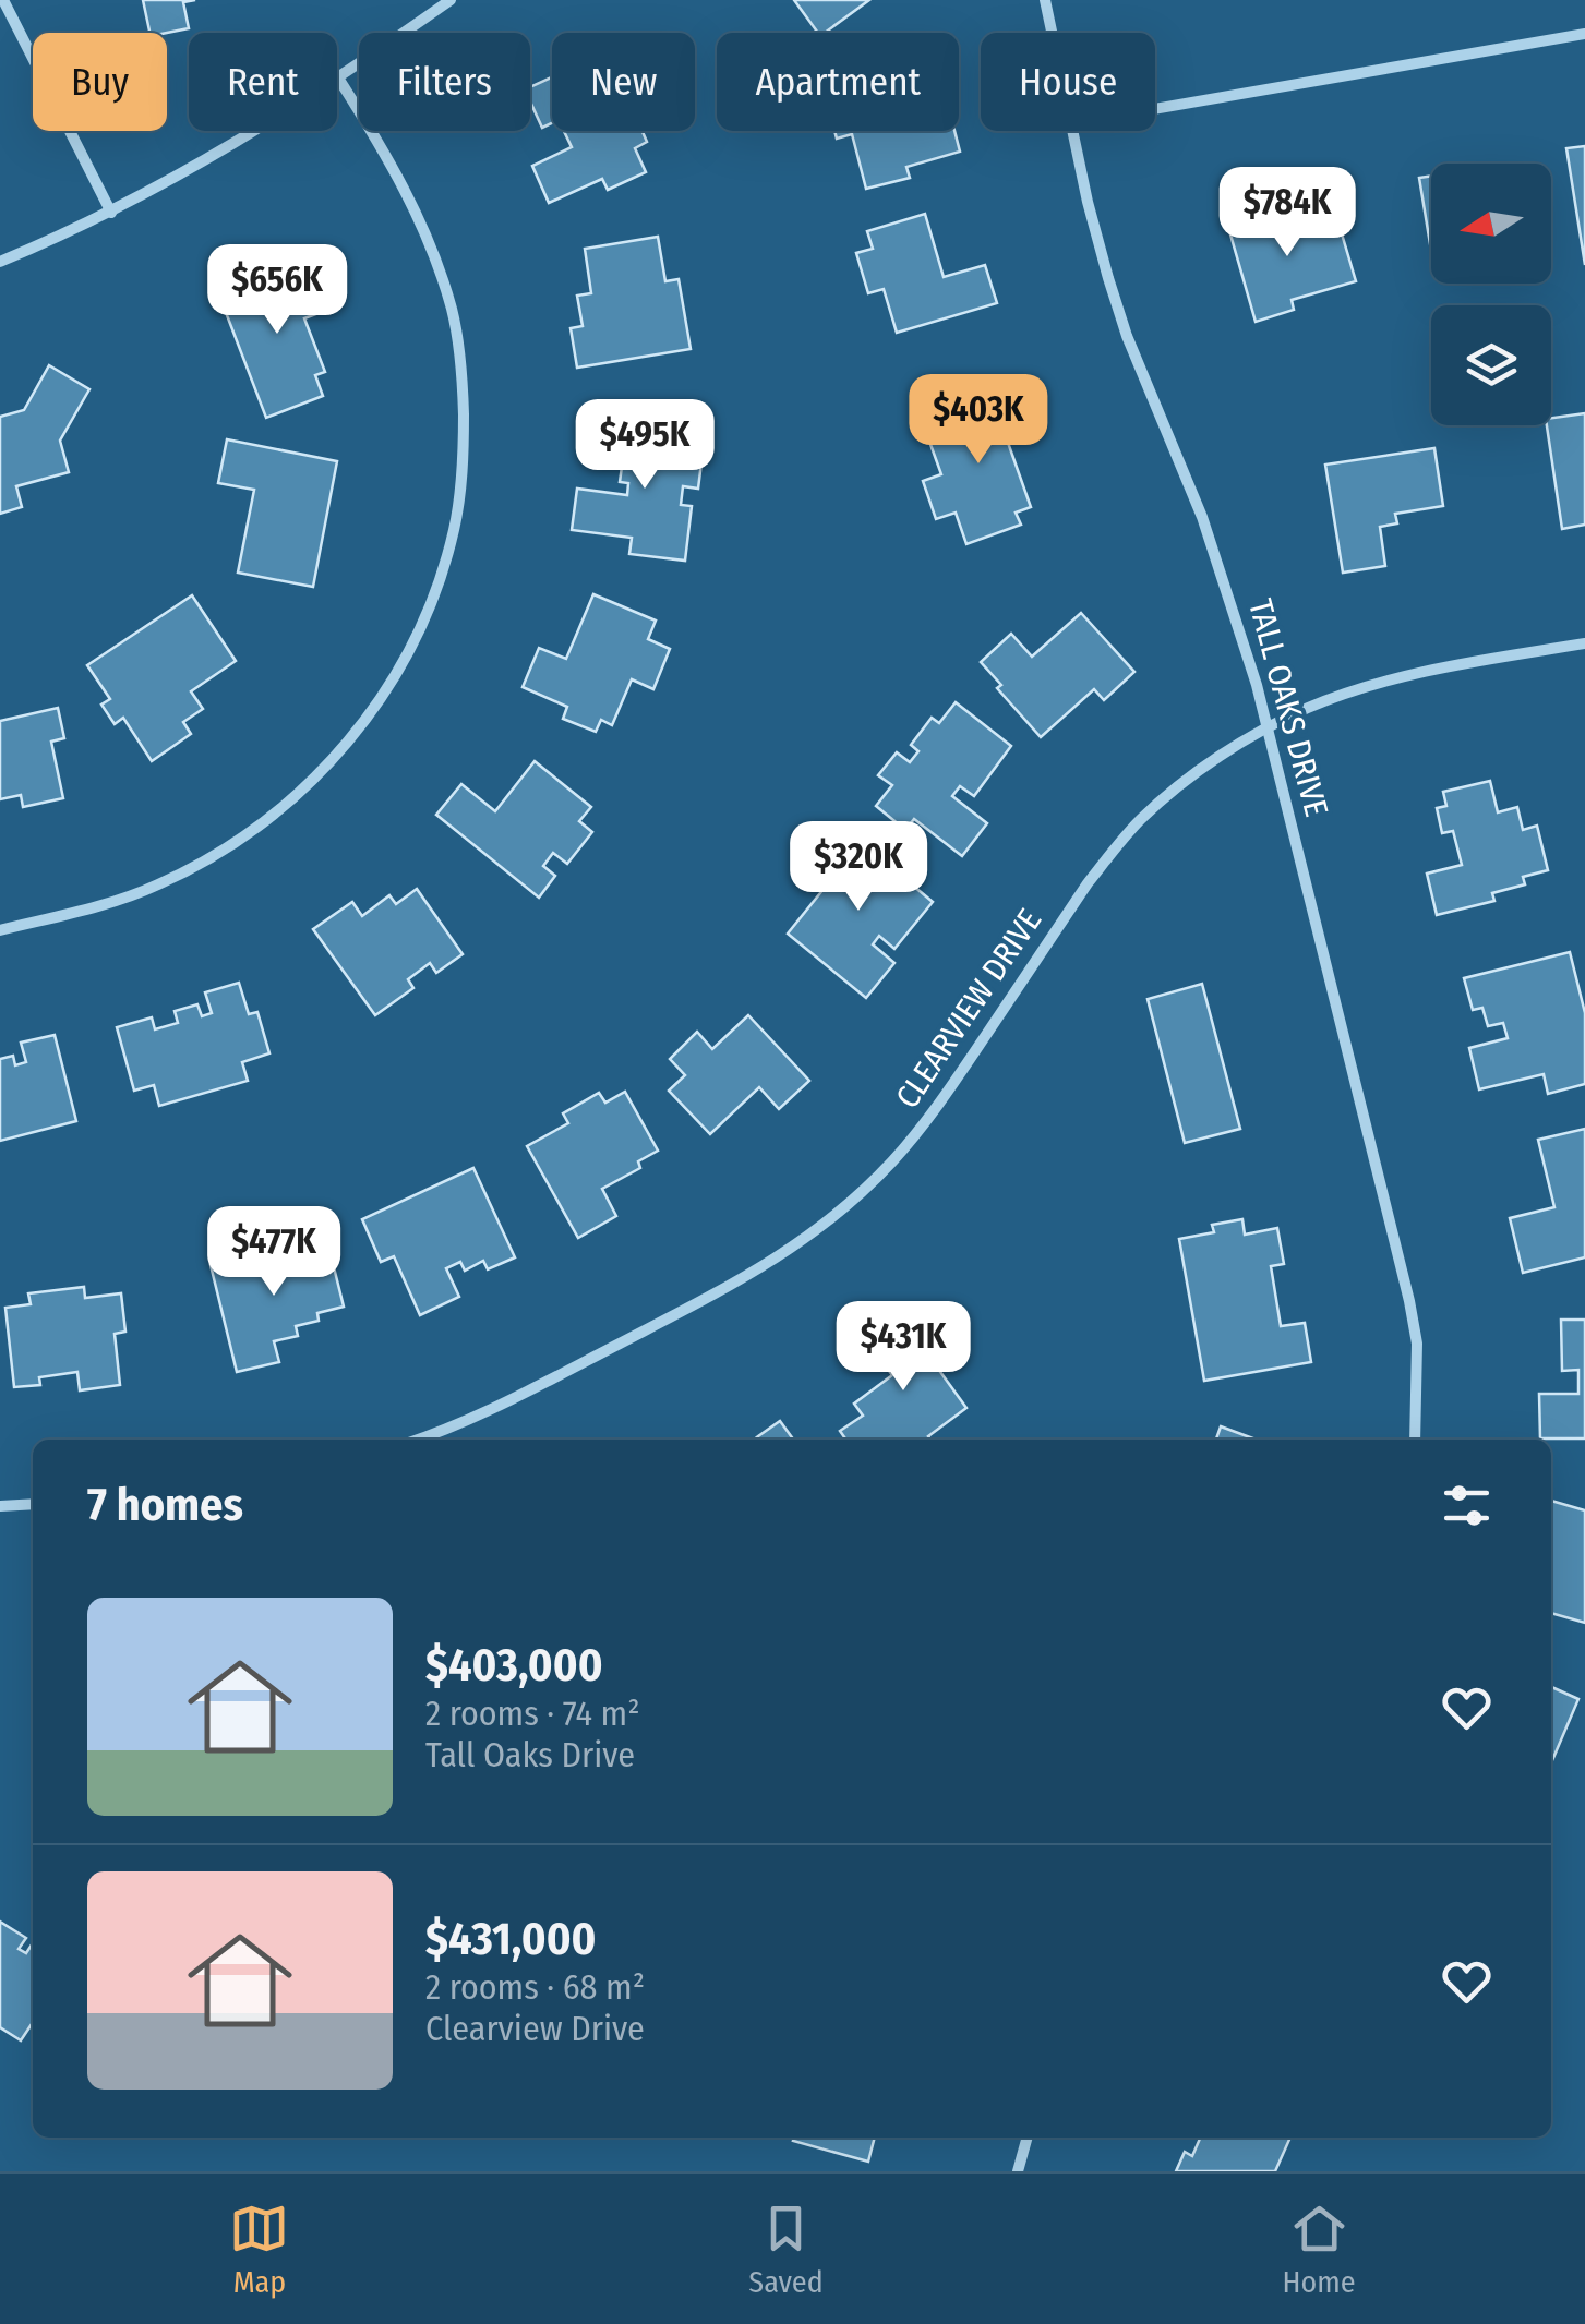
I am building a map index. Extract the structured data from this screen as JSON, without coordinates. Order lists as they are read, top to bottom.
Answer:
{
  "streets": {
    "street": ["TALL OAKS DRIVE", "CLEARVIEW DRIVE"]
  },
  "crossings": [
    ["TALL OAKS DRIVE", "CLEARVIEW DRIVE"]
  ],
  "north": "left",
  "page": {
    "chip": [
      "Buy",
      "Rent",
      "Filters",
      "New",
      "Apartment",
      "House"
    ],
    "price": [
      "$784K",
      "$656K",
      "$403K",
      "$495K",
      "$320K",
      "$477K",
      "$431K"
    ],
    "heading": "7 homes",
    "list": [
      {
        "name": "$403,000",
        "note": "2 rooms · 74 m² · Tall Oaks Drive"
      },
      {
        "name": "$431,000",
        "note": "2 rooms · 68 m² · Clearview Drive"
      }
    ],
    "tabs": ["Map", "Saved", "Home"]
  }
}
